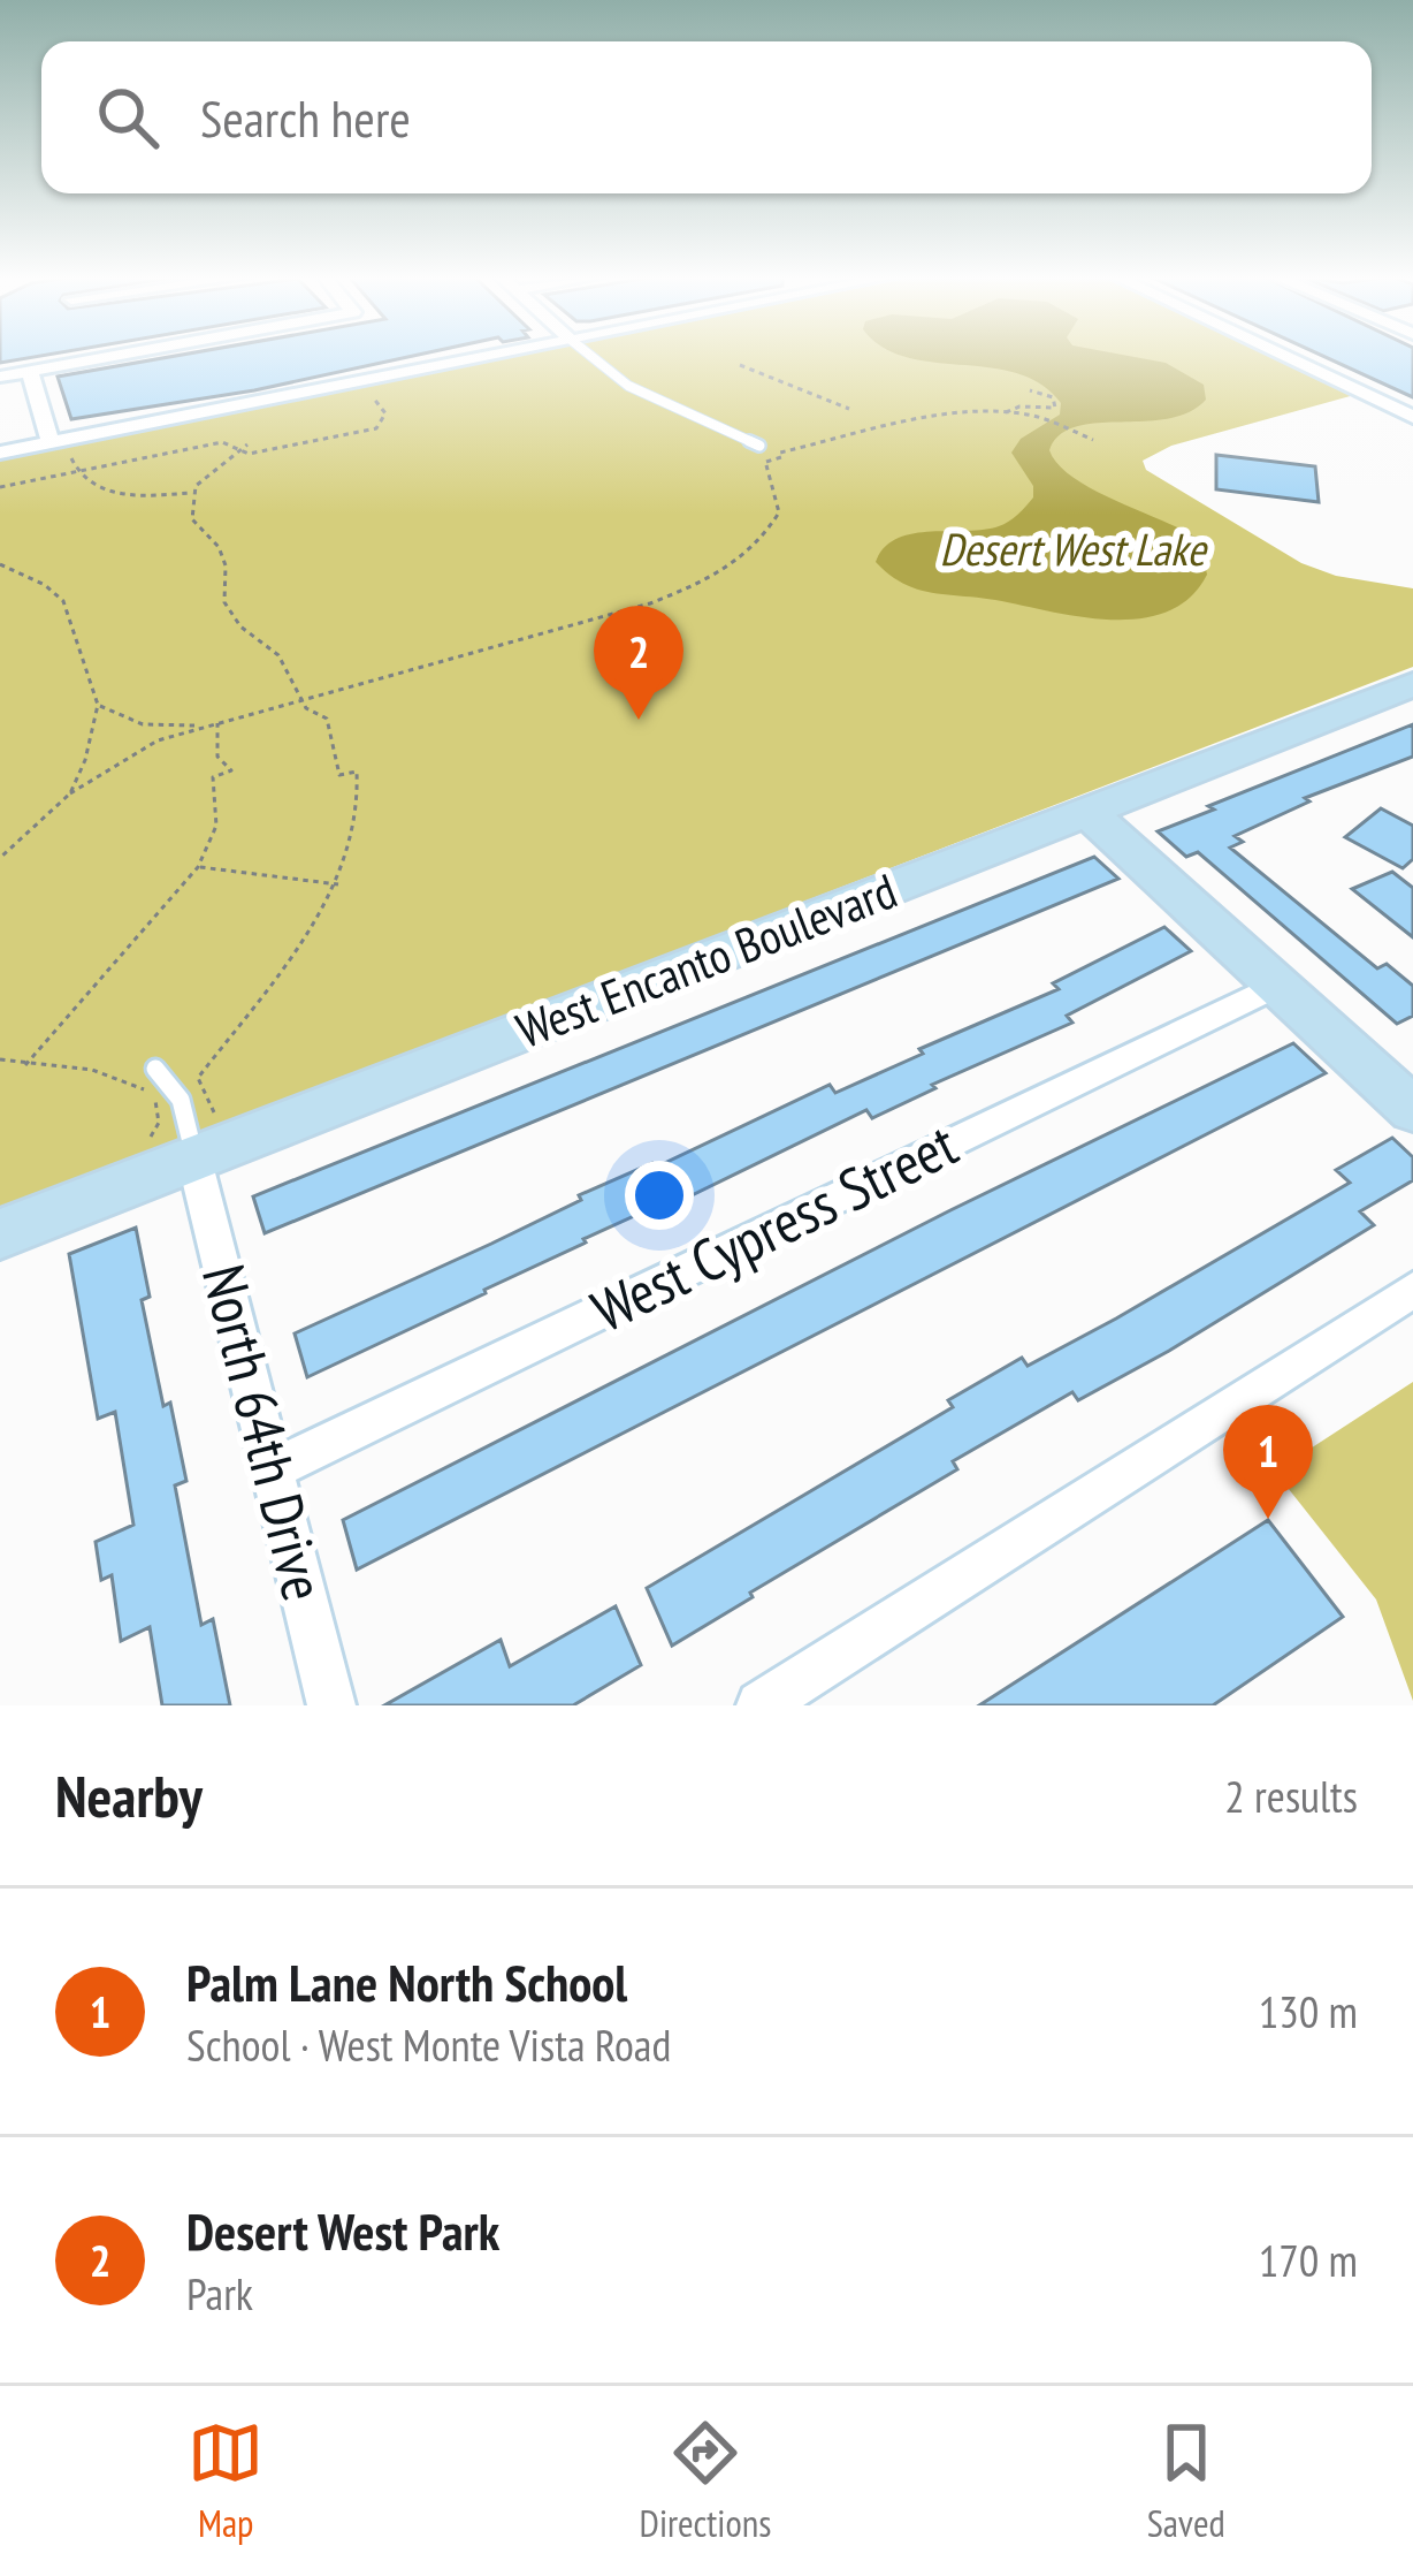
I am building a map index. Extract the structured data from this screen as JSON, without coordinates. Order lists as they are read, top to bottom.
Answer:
{
  "streets": {
    "street": ["West Encanto Boulevard", "West Cypress Street", "North 64th Drive"]
  },
  "crossings": [
    ["West Encanto Boulevard", "North 64th Drive"],
    ["West Cypress Street", "North 64th Drive"]
  ],
  "water": ["Desert West Lake"],
  "page": {
    "search": "Search here",
    "pins": ["2", "1"],
    "heading": ["Nearby", "2 results"],
    "list": [
      {
        "mark": "1",
        "name": "Palm Lane North School",
        "note": "School · West Monte Vista Road",
        "value": "130 m"
      },
      {
        "mark": "2",
        "name": "Desert West Park",
        "note": "Park",
        "value": "170 m"
      }
    ],
    "nav": ["Map", "Directions", "Saved"]
  }
}
